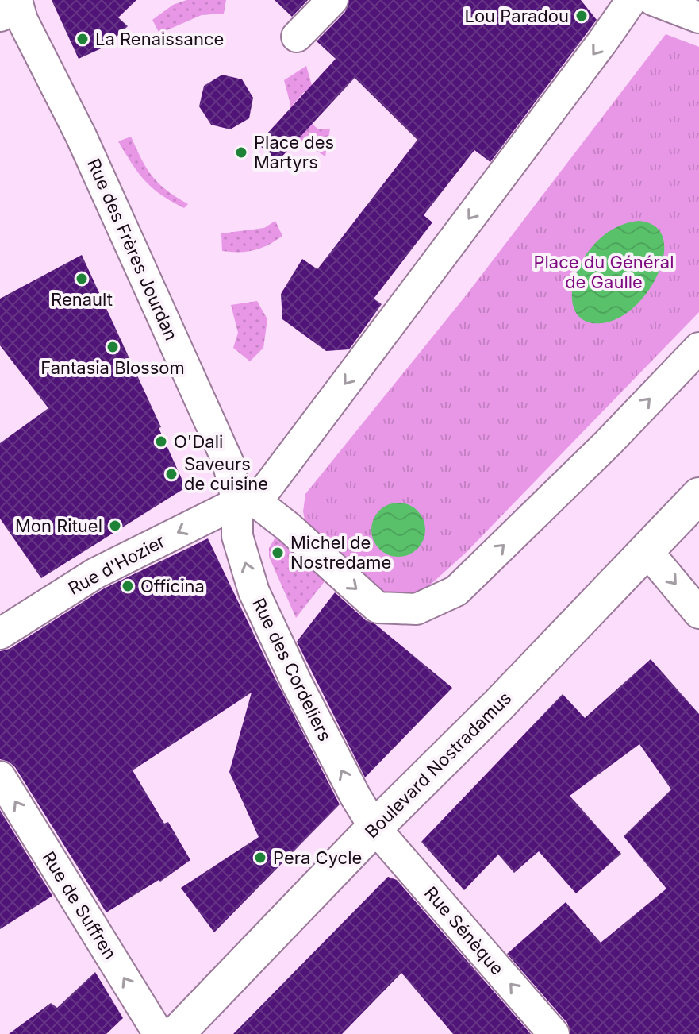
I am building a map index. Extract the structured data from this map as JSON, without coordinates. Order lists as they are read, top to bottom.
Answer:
{
  "streets": {
    "main road": ["Boulevard Nostradamus"],
    "street": [
      "Rue des Frères Jourdan",
      "Rue d'Hozier",
      "Rue des Cordeliers",
      "Rue de Suffren",
      "Rue Sénèque"
    ]
  },
  "crossings": [
    ["Rue des Frères Jourdan", "Rue d'Hozier"],
    ["Rue des Frères Jourdan", "Rue des Cordeliers"],
    ["Rue d'Hozier", "Rue des Cordeliers"],
    ["Rue des Cordeliers", "Boulevard Nostradamus"],
    ["Rue des Cordeliers", "Rue Sénèque"],
    ["Boulevard Nostradamus", "Rue Sénèque"]
  ],
  "one_way": [
    "Rue d'Hozier",
    "Rue des Cordeliers",
    "Rue de Suffren",
    "Rue Sénèque"
  ],
  "parks": ["Place du Général de Gaulle"],
  "places": [
    "Lou Paradou",
    "La Renaissance",
    "Place des Martyrs",
    "Renault",
    "Fantasia Blossom",
    "O'Dali",
    "Saveurs de cuisine",
    "Mon Rituel",
    "Michel de Nostredame",
    "Officina",
    "Pera Cycle"
  ]
}
